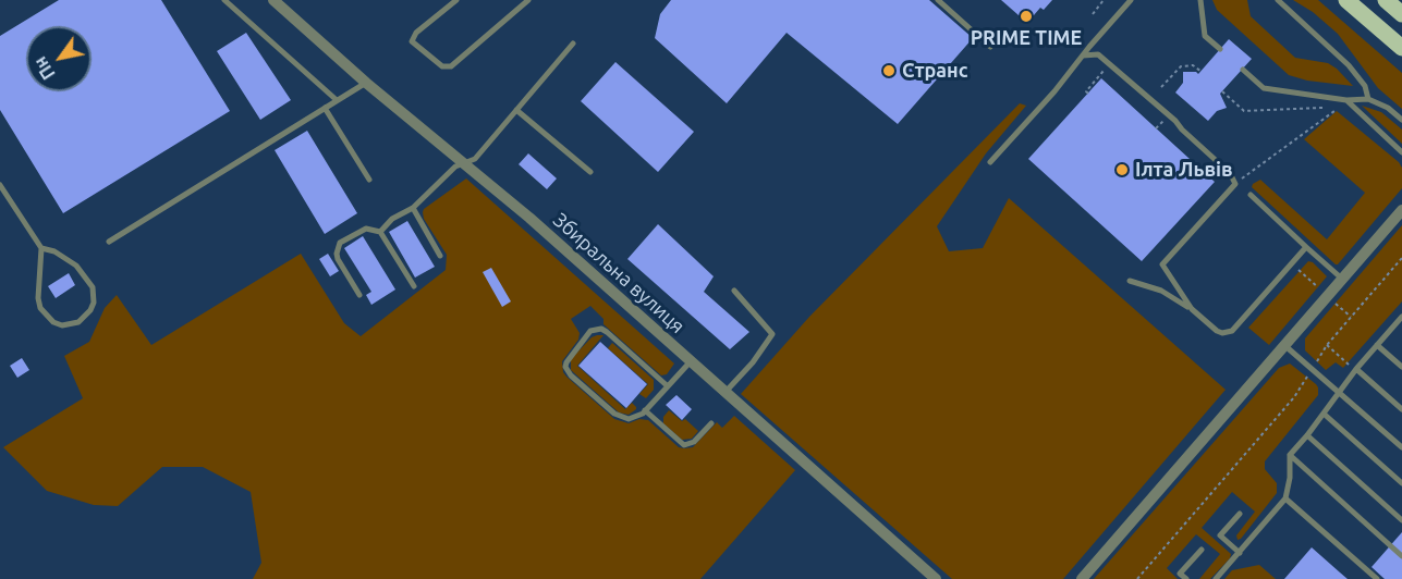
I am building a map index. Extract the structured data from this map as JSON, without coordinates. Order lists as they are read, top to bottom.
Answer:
{
  "streets": {
    "street": ["Збиральна вулиця"]
  },
  "places": ["PRIME TIME", "Странс", "Ілта Львів"],
  "north": "bottom left"
}
